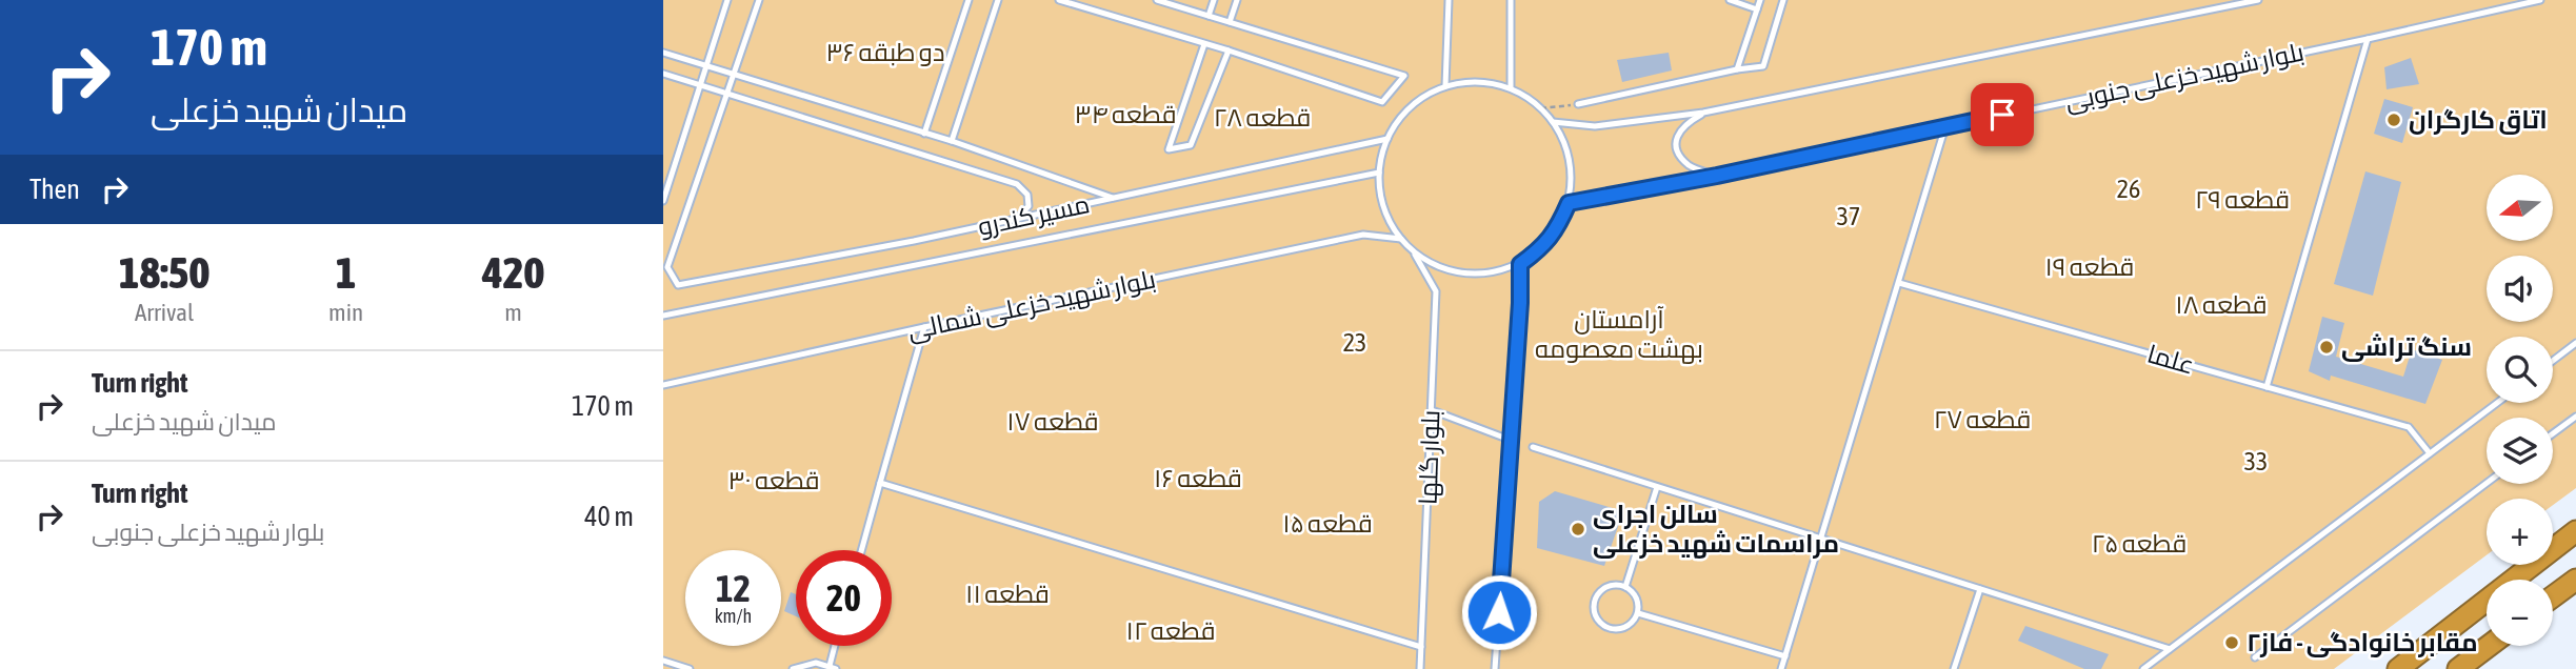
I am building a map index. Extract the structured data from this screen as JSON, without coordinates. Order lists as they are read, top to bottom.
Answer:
{
  "streets": {
    "lane": [
      "بلوار شهید خزعلی جنوبی",
      "مسیر کندرو",
      "بلوار شهید خزعلی شمالی",
      "علما",
      "بلوار گلها"
    ]
  },
  "crossings": [
    ["بلوار شهید خزعلی جنوبی", "مسیر کندرو"],
    ["بلوار شهید خزعلی جنوبی", "بلوار شهید خزعلی شمالی"],
    ["بلوار شهید خزعلی جنوبی", "بلوار گلها"],
    ["مسیر کندرو", "بلوار شهید خزعلی شمالی"],
    ["مسیر کندرو", "بلوار گلها"],
    ["بلوار شهید خزعلی شمالی", "بلوار گلها"]
  ],
  "parks": [
    "۳۶ دو طبقه",
    "قطعه ۳۴",
    "قطعه ۲۸",
    "26",
    "قطعه ۲۹",
    "37",
    "قطعه ۱۹",
    "قطعه ۱۸",
    "آرامستان بهشت معصومه",
    "23",
    "قطعه ۲۷",
    "قطعه ۱۷",
    "33",
    "قطعه ۱۶",
    "قطعه ۳۰",
    "قطعه ۱۵",
    "قطعه ۲۵",
    "قطعه ۱۱",
    "قطعه ۱۲"
  ],
  "places": [
    "اتاق کارگران",
    "سنگ تراشی",
    "سالن اجرای مراسمات شهید خزعلی",
    "مقابر خانوادگی - فاز۲"
  ],
  "north": "left",
  "page": {
    "turn": ["170 m", "میدان شهید خزعلی"],
    "then": "Then",
    "map_buttons": ["+", "−"],
    "eta": [
      "18:50",
      "Arrival",
      "1",
      "min",
      "420",
      "m"
    ],
    "list": [
      {
        "name": "Turn right",
        "note": "میدان شهید خزعلی",
        "value": "170 m"
      },
      {
        "name": "Turn right",
        "note": "بلوار شهید خزعلی جنوبی",
        "value": "40 m"
      }
    ],
    "speed": "12 km/h",
    "limit": "20"
  }
}
